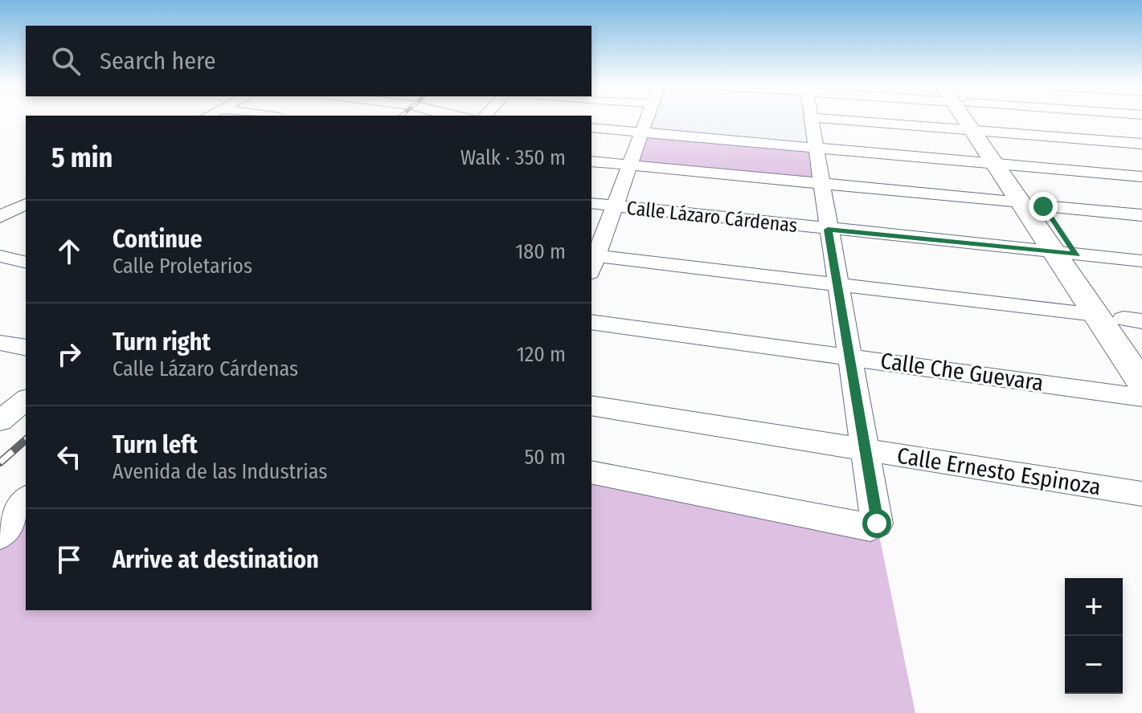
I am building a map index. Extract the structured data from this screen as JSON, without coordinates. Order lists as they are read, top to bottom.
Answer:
{
  "streets": {
    "street": ["Calle Lázaro Cárdenas", "Calle Che Guevara", "Calle Ernesto Espinoza"]
  },
  "page": {
    "search": "Search here",
    "heading": ["5 min", "Walk · 350 m"],
    "list": [
      ["Continue", "Calle Proletarios", "180 m"],
      ["Turn right", "Calle Lázaro Cárdenas", "120 m"],
      ["Turn left", "Avenida de las Industrias", "50 m"],
      "Arrive at destination"
    ],
    "map_buttons": ["+", "−"]
  }
}
